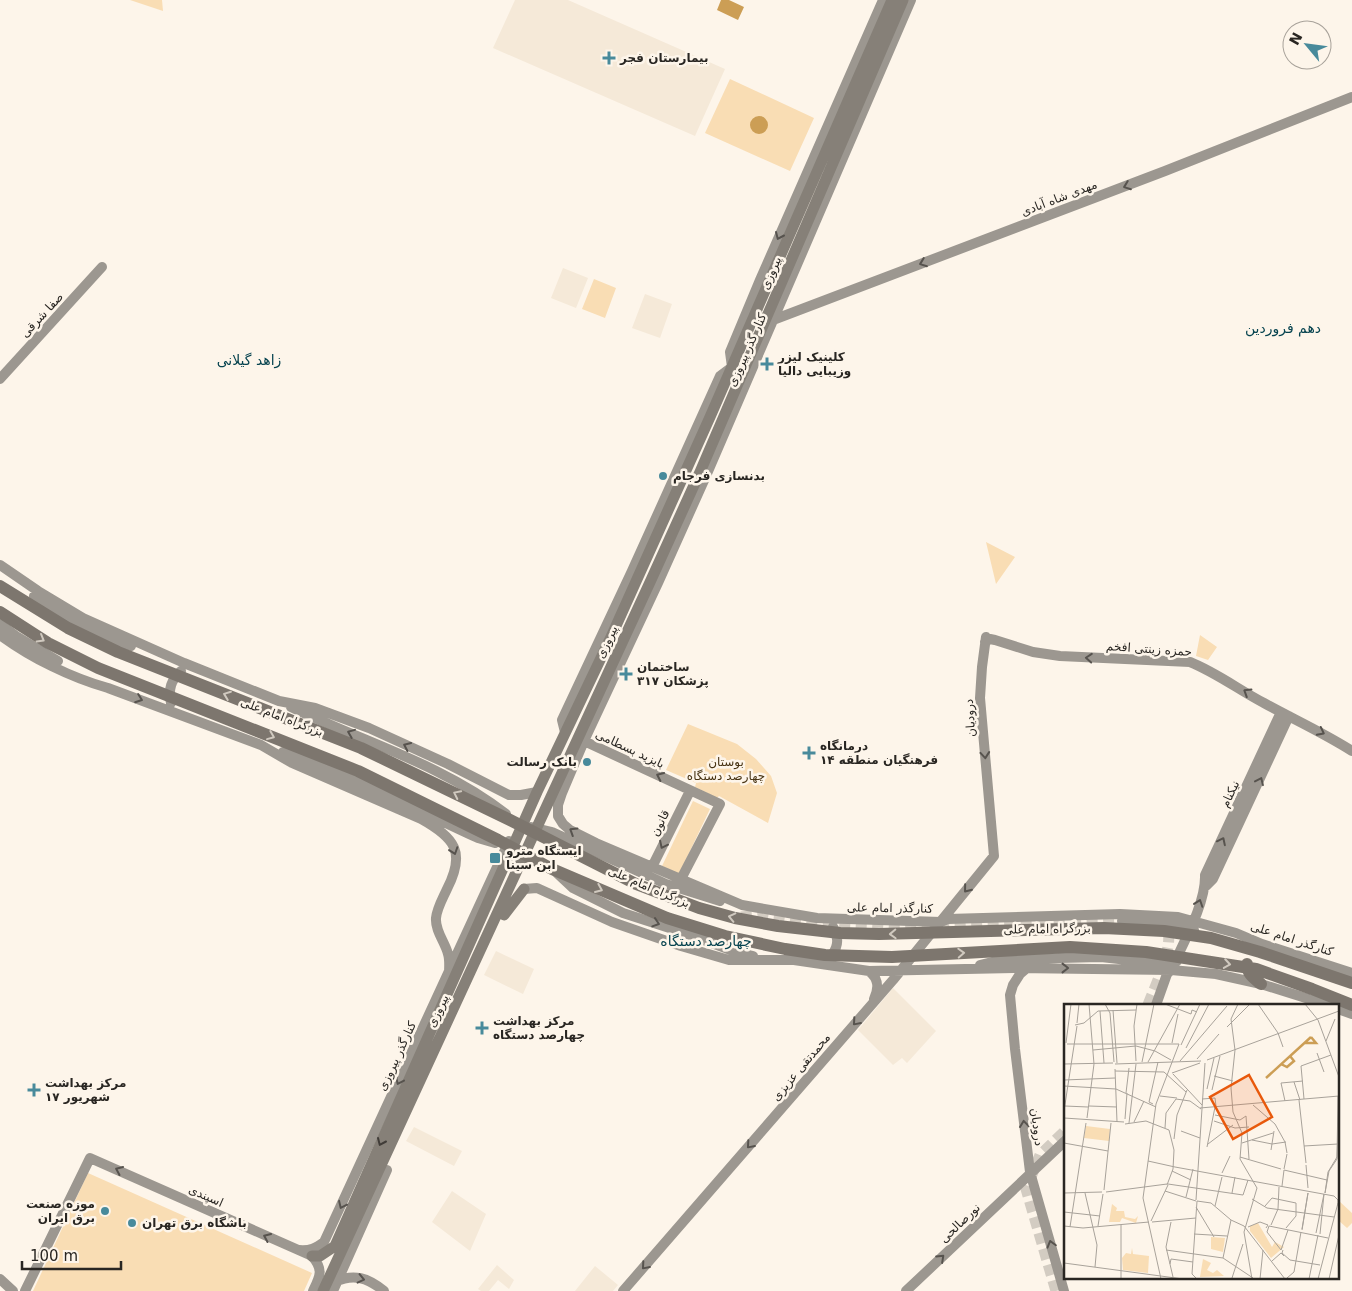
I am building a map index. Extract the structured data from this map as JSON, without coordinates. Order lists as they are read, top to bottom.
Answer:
{
  "streets": {
    "highway": ["بزرگراه امام علی"],
    "main road": [
      "مهدی شاه آبادی",
      "پیروزی",
      "صفا شرقی",
      "کنار گذر پیروزی",
      "حمزه زینتی افخم",
      "درودیان",
      "بایزید بسطامی",
      "نیکنام",
      "قانون",
      "کنارگذر امام علی",
      "کنارگذر پیروزی",
      "محمدتقی عزیزی",
      "اسپندی",
      "نورصالحی"
    ]
  },
  "crossings": [
    ["مهدی شاه آبادی", "کنار گذر پیروزی"],
    ["پیروزی", "کنار گذر پیروزی"],
    ["پیروزی", "بزرگراه امام علی"],
    ["پیروزی", "کنارگذر امام علی"],
    ["پیروزی", "کنارگذر پیروزی"],
    ["پیروزی", "اسپندی"],
    ["کنار گذر پیروزی", "کنارگذر امام علی"],
    ["حمزه زینتی افخم", "درودیان"],
    ["حمزه زینتی افخم", "نیکنام"],
    ["بزرگراه امام علی", "کنارگذر پیروزی"],
    ["درودیان", "محمدتقی عزیزی"],
    ["درودیان", "نورصالحی"],
    ["بایزید بسطامی", "قانون"],
    ["بایزید بسطامی", "کنارگذر امام علی"],
    ["نیکنام", "کنارگذر امام علی"],
    ["قانون", "کنارگذر امام علی"],
    ["کنارگذر امام علی", "محمدتقی عزیزی"],
    ["کنارگذر پیروزی", "اسپندی"]
  ],
  "one_way": [
    "مهدی شاه آبادی",
    "بایزید بسطامی",
    "نیکنام",
    "قانون",
    "محمدتقی عزیزی",
    "نورصالحی"
  ],
  "districts": ["دهم فروردین", "زاهد گیلانی", "چهارصد دستگاه"],
  "parks": ["بوستان چهارصد دستگاه"],
  "places": {
    "health": [
      "بیمارستان فجر",
      "کلینیک لیزر وزیبایی دالیا",
      "ساختمان پزشکان ۳۱۷",
      "درمانگاه فرهنگیان منطقه ۱۴",
      "مرکز بهداشت چهارصد دستگاه",
      "مرکز بهداشت ۱۷ شهریور"
    ],
    "other": [
      "بدنسازی فرجام",
      "بانک رسالت",
      "موزه صنعت برق ایران",
      "باشگاه برق تهران"
    ],
    "transit": ["ایستگاه مترو ابن سینا"]
  },
  "scale_bar": "100 m",
  "north": "top left"
}
